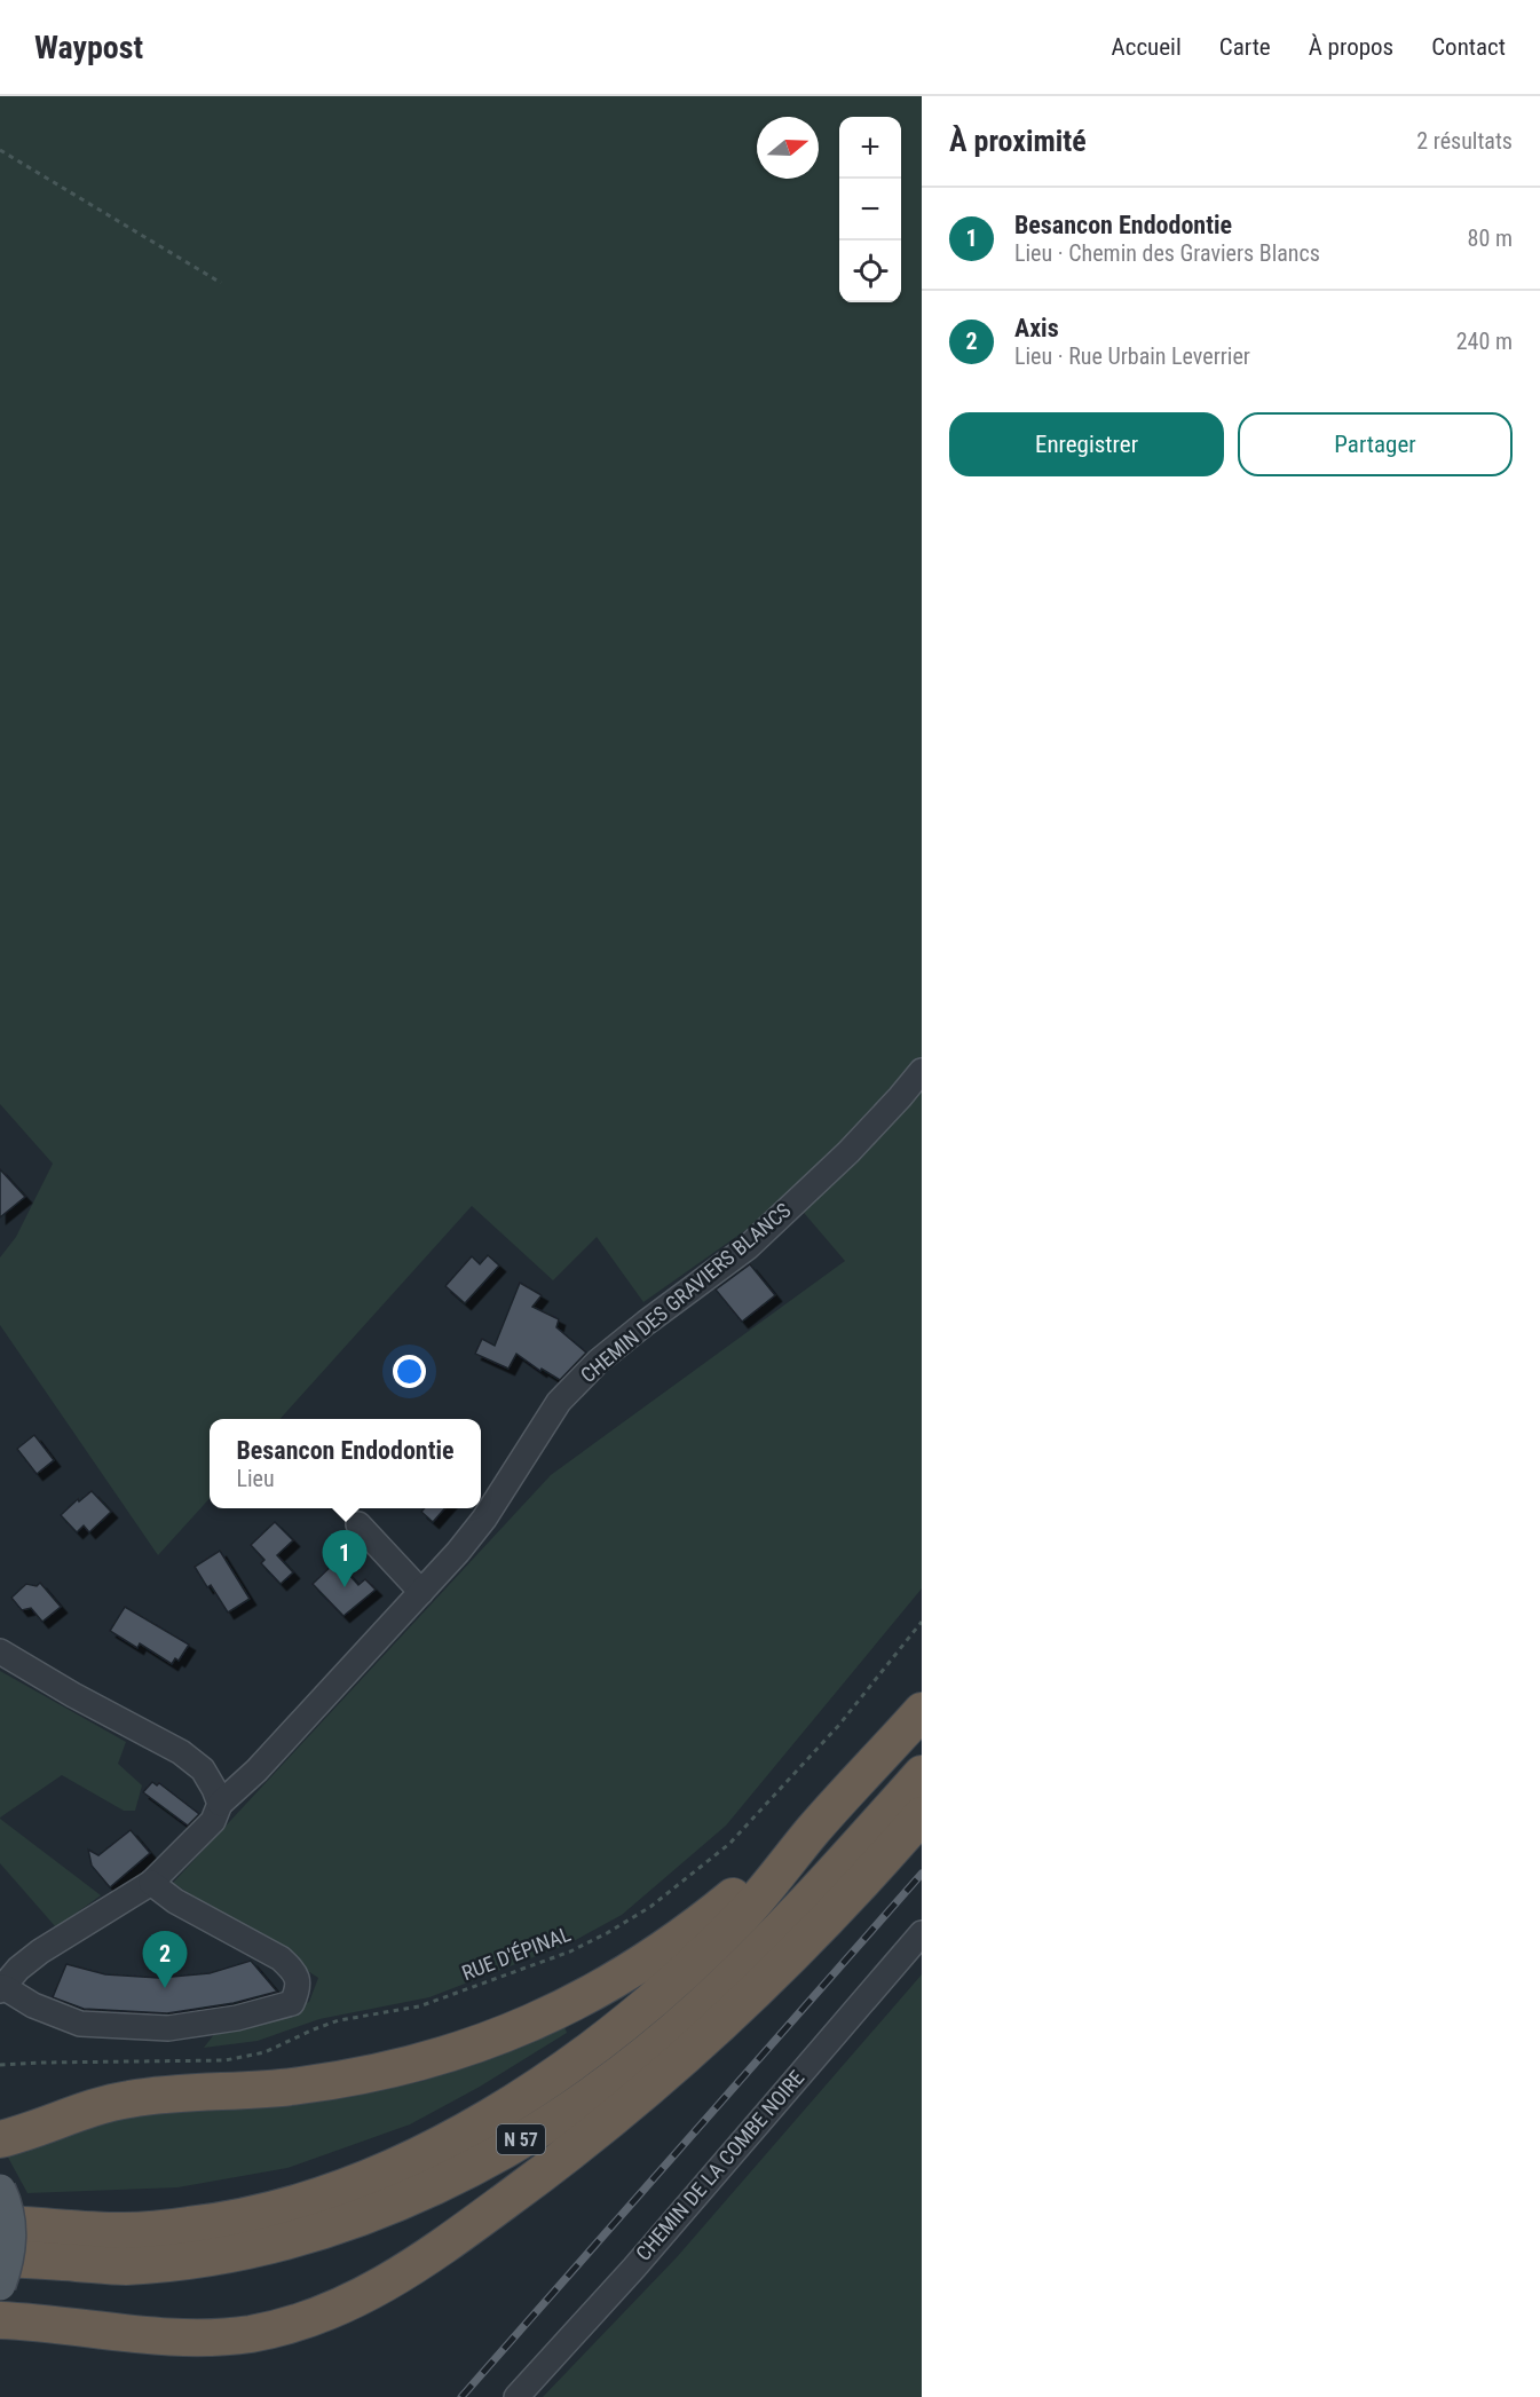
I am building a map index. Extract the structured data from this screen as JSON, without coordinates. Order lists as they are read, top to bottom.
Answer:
{
  "streets": {
    "highway": ["N 57"],
    "street": ["CHEMIN DES GRAVIERS BLANCS", "CHEMIN DE LA COMBE NOIRE"],
    "path": ["RUE D'ÉPINAL"]
  },
  "north": "right",
  "page": {
    "header": "Waypost",
    "nav": [
      "Accueil",
      "Carte",
      "À propos",
      "Contact"
    ],
    "heading": ["À proximité", "2 résultats"],
    "map_buttons": ["+", "−"],
    "list": [
      {
        "mark": "1",
        "name": "Besancon Endodontie",
        "note": "Lieu · Chemin des Graviers Blancs",
        "value": "80 m"
      },
      {
        "mark": "2",
        "name": "Axis",
        "note": "Lieu · Rue Urbain Leverrier",
        "value": "240 m"
      }
    ],
    "buttons": ["Enregistrer", "Partager"],
    "popup": ["Besancon Endodontie", "Lieu"],
    "pins": ["1", "2"]
  }
}
